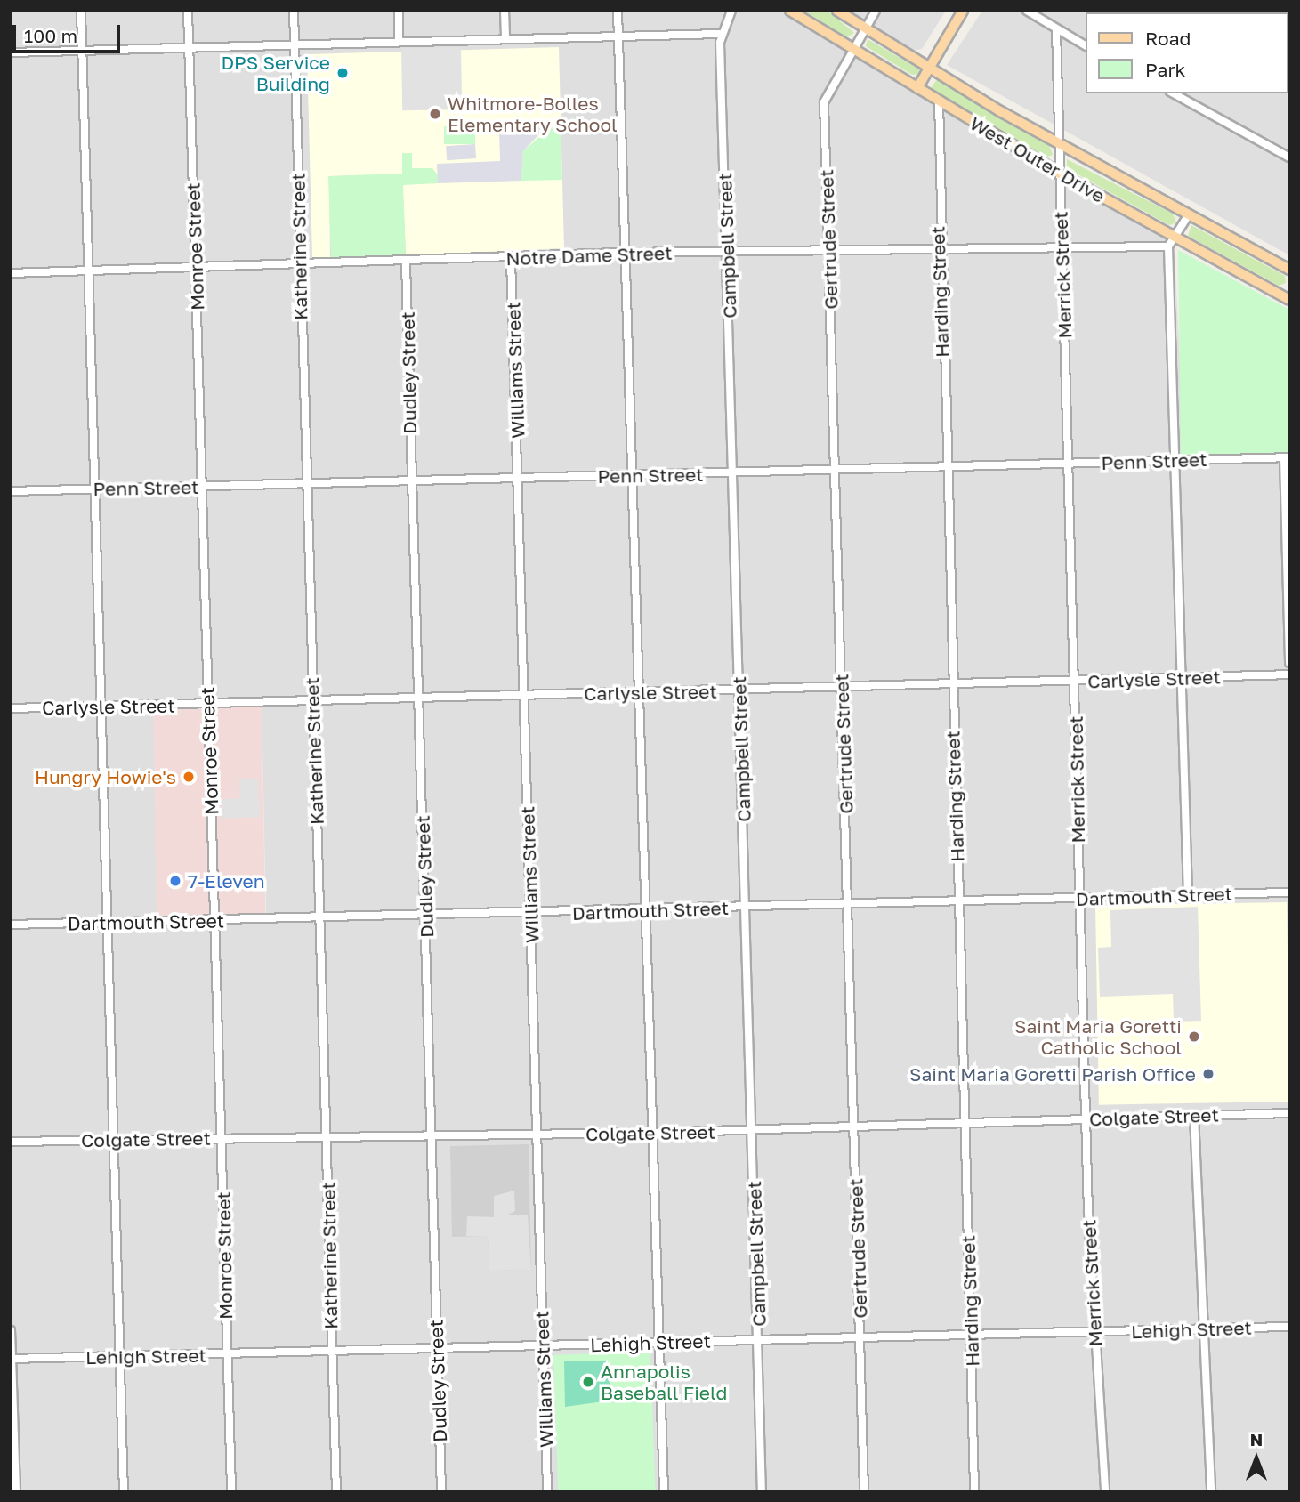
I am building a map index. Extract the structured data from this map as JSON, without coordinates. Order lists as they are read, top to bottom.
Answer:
{
  "streets": {
    "main road": ["West Outer Drive"],
    "street": [
      "Gertrude Street",
      "Campbell Street",
      "Monroe Street",
      "Katherine Street",
      "Notre Dame Street",
      "Merrick Street",
      "Harding Street",
      "Williams Street",
      "Dudley Street",
      "Penn Street",
      "Carlysle Street",
      "Dartmouth Street",
      "Colgate Street",
      "Lehigh Street"
    ]
  },
  "crossings": [
    ["West Outer Drive", "Gertrude Street"],
    ["West Outer Drive", "Merrick Street"],
    ["West Outer Drive", "Harding Street"],
    ["Gertrude Street", "Notre Dame Street"],
    ["Gertrude Street", "Penn Street"],
    ["Gertrude Street", "Carlysle Street"],
    ["Gertrude Street", "Dartmouth Street"],
    ["Gertrude Street", "Colgate Street"],
    ["Gertrude Street", "Lehigh Street"],
    ["Campbell Street", "Notre Dame Street"],
    ["Campbell Street", "Penn Street"],
    ["Campbell Street", "Carlysle Street"],
    ["Campbell Street", "Dartmouth Street"],
    ["Campbell Street", "Colgate Street"],
    ["Campbell Street", "Lehigh Street"],
    ["Monroe Street", "Notre Dame Street"],
    ["Monroe Street", "Penn Street"],
    ["Monroe Street", "Carlysle Street"],
    ["Monroe Street", "Dartmouth Street"],
    ["Monroe Street", "Colgate Street"],
    ["Monroe Street", "Lehigh Street"],
    ["Katherine Street", "Notre Dame Street"],
    ["Katherine Street", "Penn Street"],
    ["Katherine Street", "Carlysle Street"],
    ["Katherine Street", "Dartmouth Street"],
    ["Katherine Street", "Colgate Street"],
    ["Katherine Street", "Lehigh Street"],
    ["Notre Dame Street", "Merrick Street"],
    ["Notre Dame Street", "Harding Street"],
    ["Notre Dame Street", "Williams Street"],
    ["Notre Dame Street", "Dudley Street"],
    ["Merrick Street", "Penn Street"],
    ["Merrick Street", "Carlysle Street"],
    ["Merrick Street", "Dartmouth Street"],
    ["Merrick Street", "Colgate Street"],
    ["Merrick Street", "Lehigh Street"],
    ["Harding Street", "Penn Street"],
    ["Harding Street", "Carlysle Street"],
    ["Harding Street", "Dartmouth Street"],
    ["Harding Street", "Colgate Street"],
    ["Harding Street", "Lehigh Street"],
    ["Williams Street", "Penn Street"],
    ["Williams Street", "Carlysle Street"],
    ["Williams Street", "Dartmouth Street"],
    ["Williams Street", "Colgate Street"],
    ["Williams Street", "Lehigh Street"],
    ["Dudley Street", "Penn Street"],
    ["Dudley Street", "Carlysle Street"],
    ["Dudley Street", "Dartmouth Street"],
    ["Dudley Street", "Colgate Street"],
    ["Dudley Street", "Lehigh Street"]
  ],
  "places": [
    "DPS Service Building",
    "Whitmore-Bolles Elementary School",
    "Hungry Howie's",
    "7-Eleven",
    "Saint Maria Goretti Catholic School",
    "Saint Maria Goretti Parish Office",
    "Annapolis Baseball Field"
  ],
  "legend": ["Road", "Park"],
  "scale_bar": "100 m",
  "north": "top"
}
